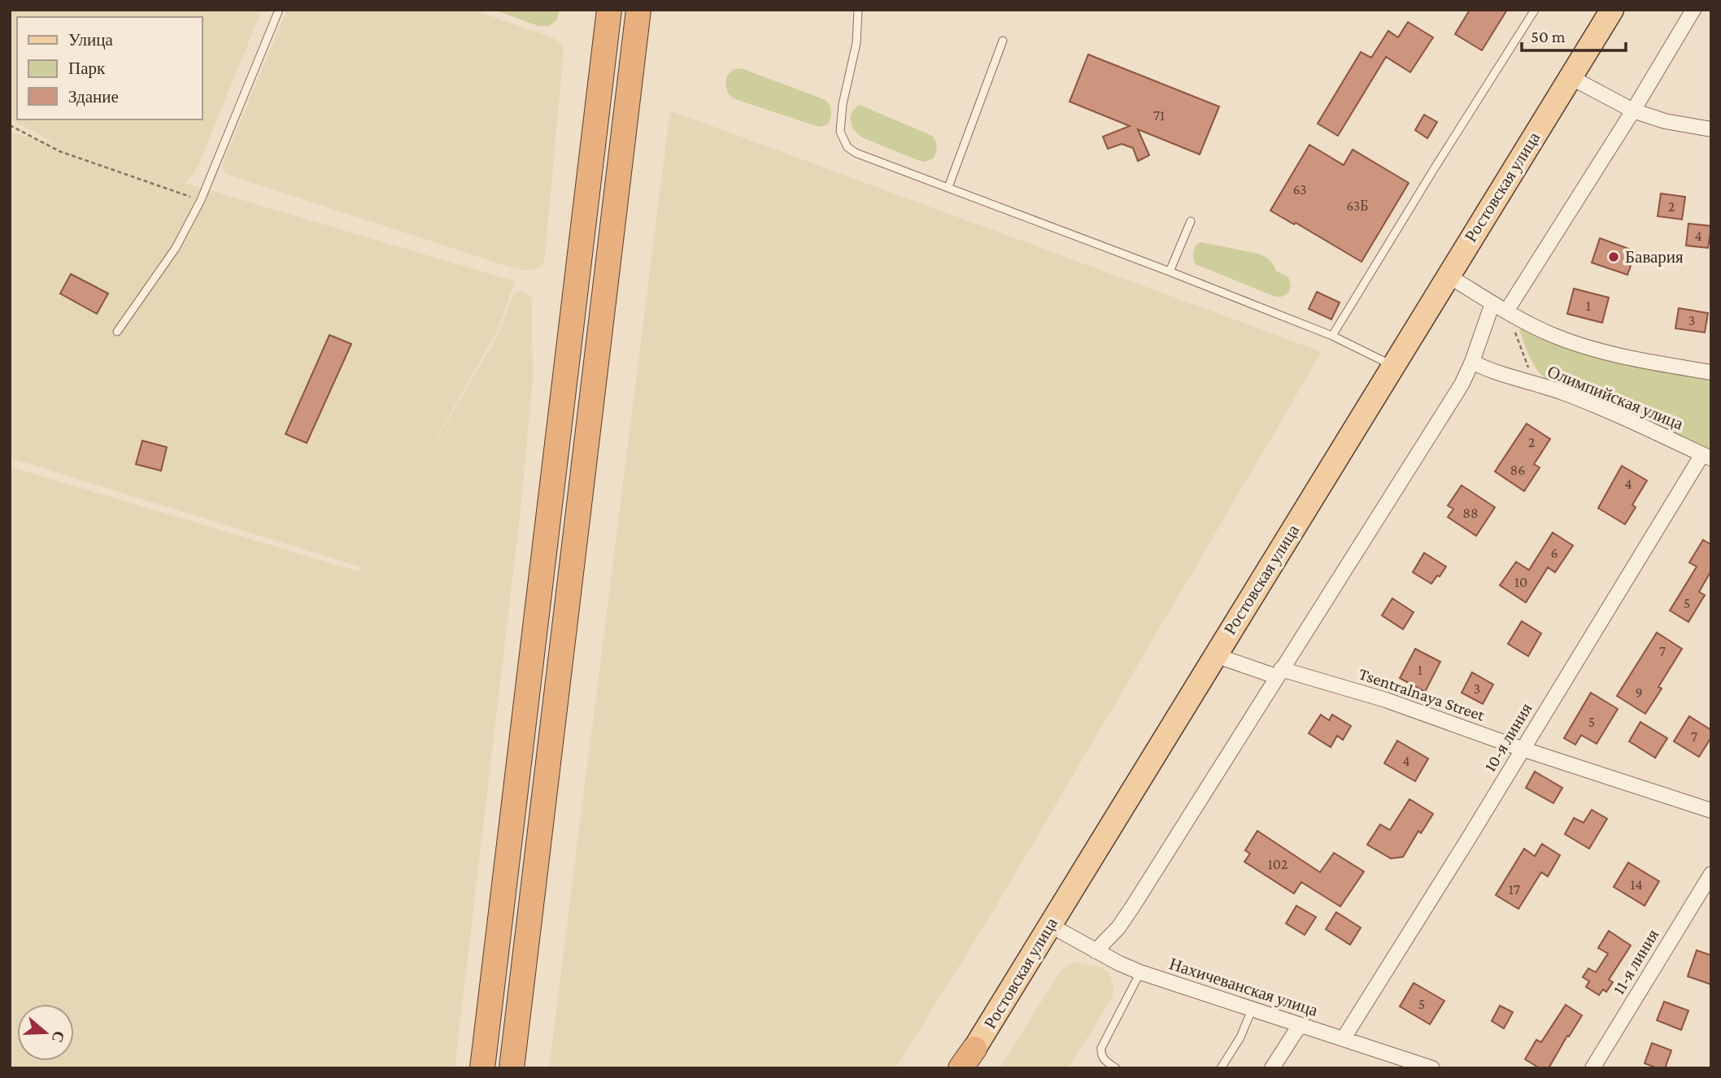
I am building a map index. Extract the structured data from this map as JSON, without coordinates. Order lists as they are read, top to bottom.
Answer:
{
  "streets": {
    "main road": ["Ростовская улица"],
    "street": [
      "Олимпийская улица",
      "Tsentralnaya Street",
      "10-я линия",
      "11-я линия",
      "Нахичеванская улица"
    ]
  },
  "crossings": [
    ["Ростовская улица", "Олимпийская улица"],
    ["Ростовская улица", "Tsentralnaya Street"],
    ["Ростовская улица", "Нахичеванская улица"],
    ["Олимпийская улица", "10-я линия"],
    ["Tsentralnaya Street", "10-я линия"],
    ["10-я линия", "Нахичеванская улица"]
  ],
  "places": ["Бавария"],
  "house_numbers": [
    "71",
    "63",
    "63Б",
    "2",
    "4",
    "1",
    "3",
    "2",
    "86",
    "4",
    "88",
    "6",
    "10",
    "5",
    "7",
    "1",
    "3",
    "9",
    "5",
    "7",
    "4",
    "102",
    "14",
    "17",
    "5"
  ],
  "legend": ["Улица", "Парк", "Здание"],
  "scale_bar": "50 m",
  "north": "right"
}
